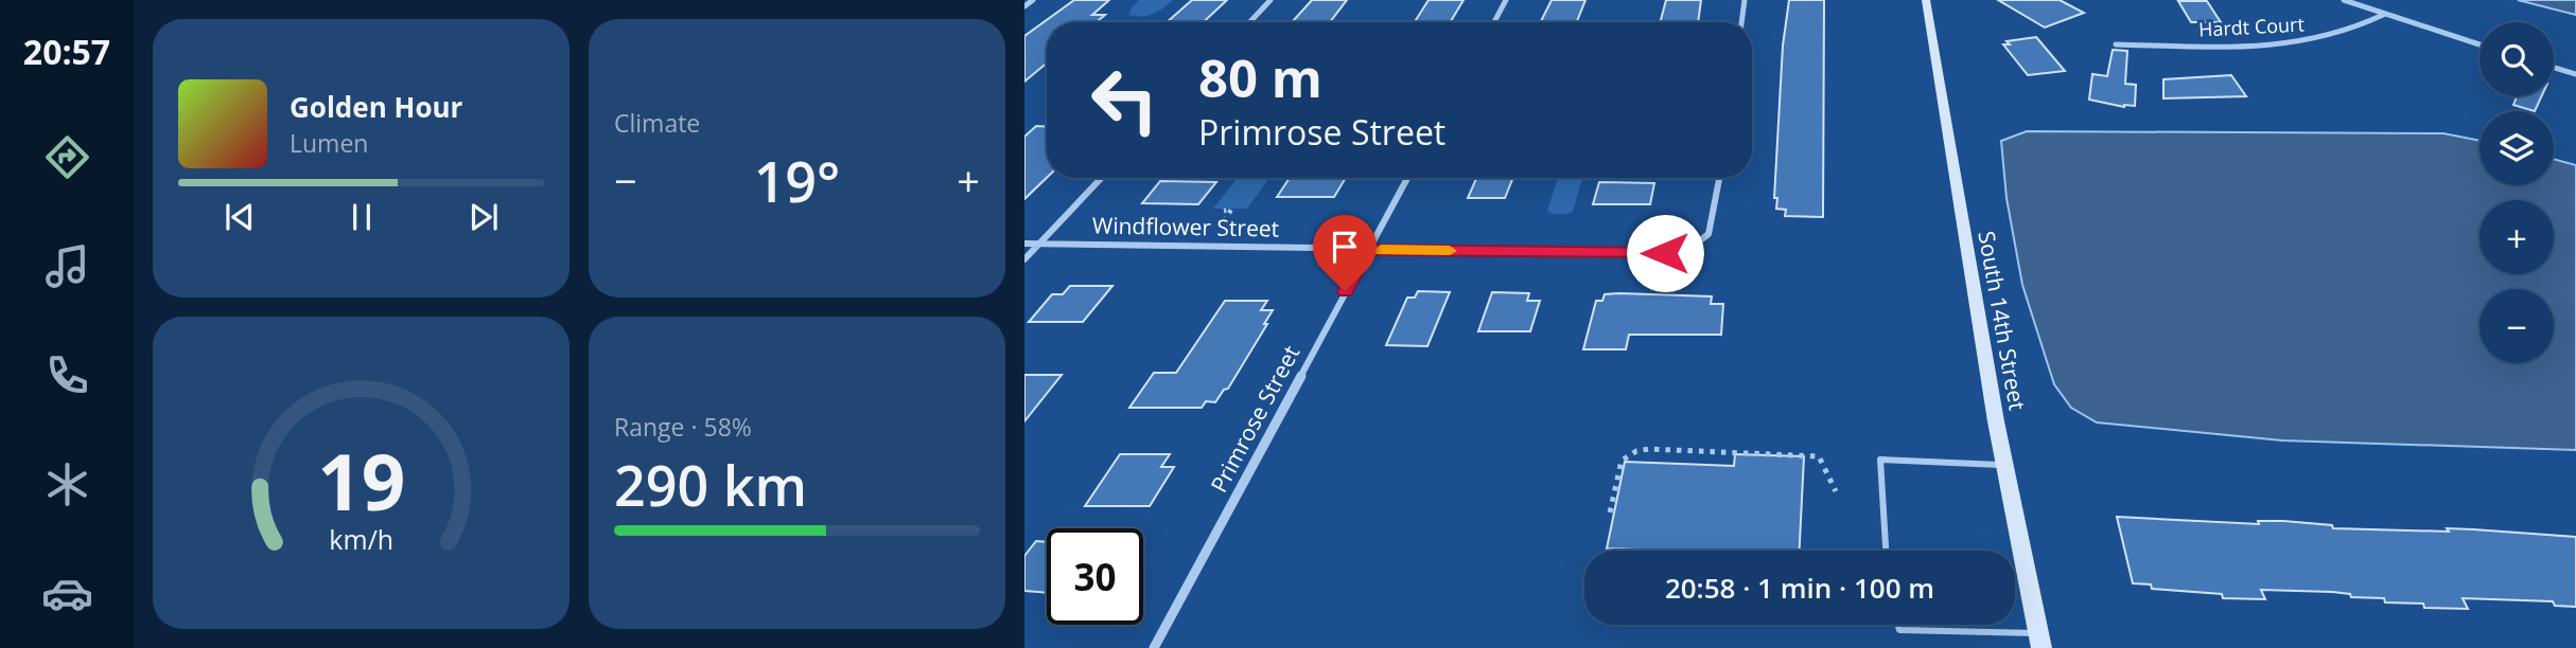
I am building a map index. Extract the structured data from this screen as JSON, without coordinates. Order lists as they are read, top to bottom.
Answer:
{
  "streets": {
    "main road": ["South 14th Street"],
    "street": ["Hardt Court", "Windflower Street", "Primrose Street"]
  },
  "crossings": [
    ["Windflower Street", "Primrose Street"]
  ],
  "page": {
    "tabs": "20:57",
    "tile": [
      "Climate",
      ["Range · 58%", "290 km"]
    ],
    "map_buttons": ["+", "−"],
    "turn": ["80 m", "Primrose Street"],
    "song": ["Golden Hour", "Lumen"],
    "heat": ["−", "19°", "+"],
    "limit": "30",
    "trip": "20:58 · 1 min · 100 m",
    "gauge": ["19", "km/h"]
  }
}
